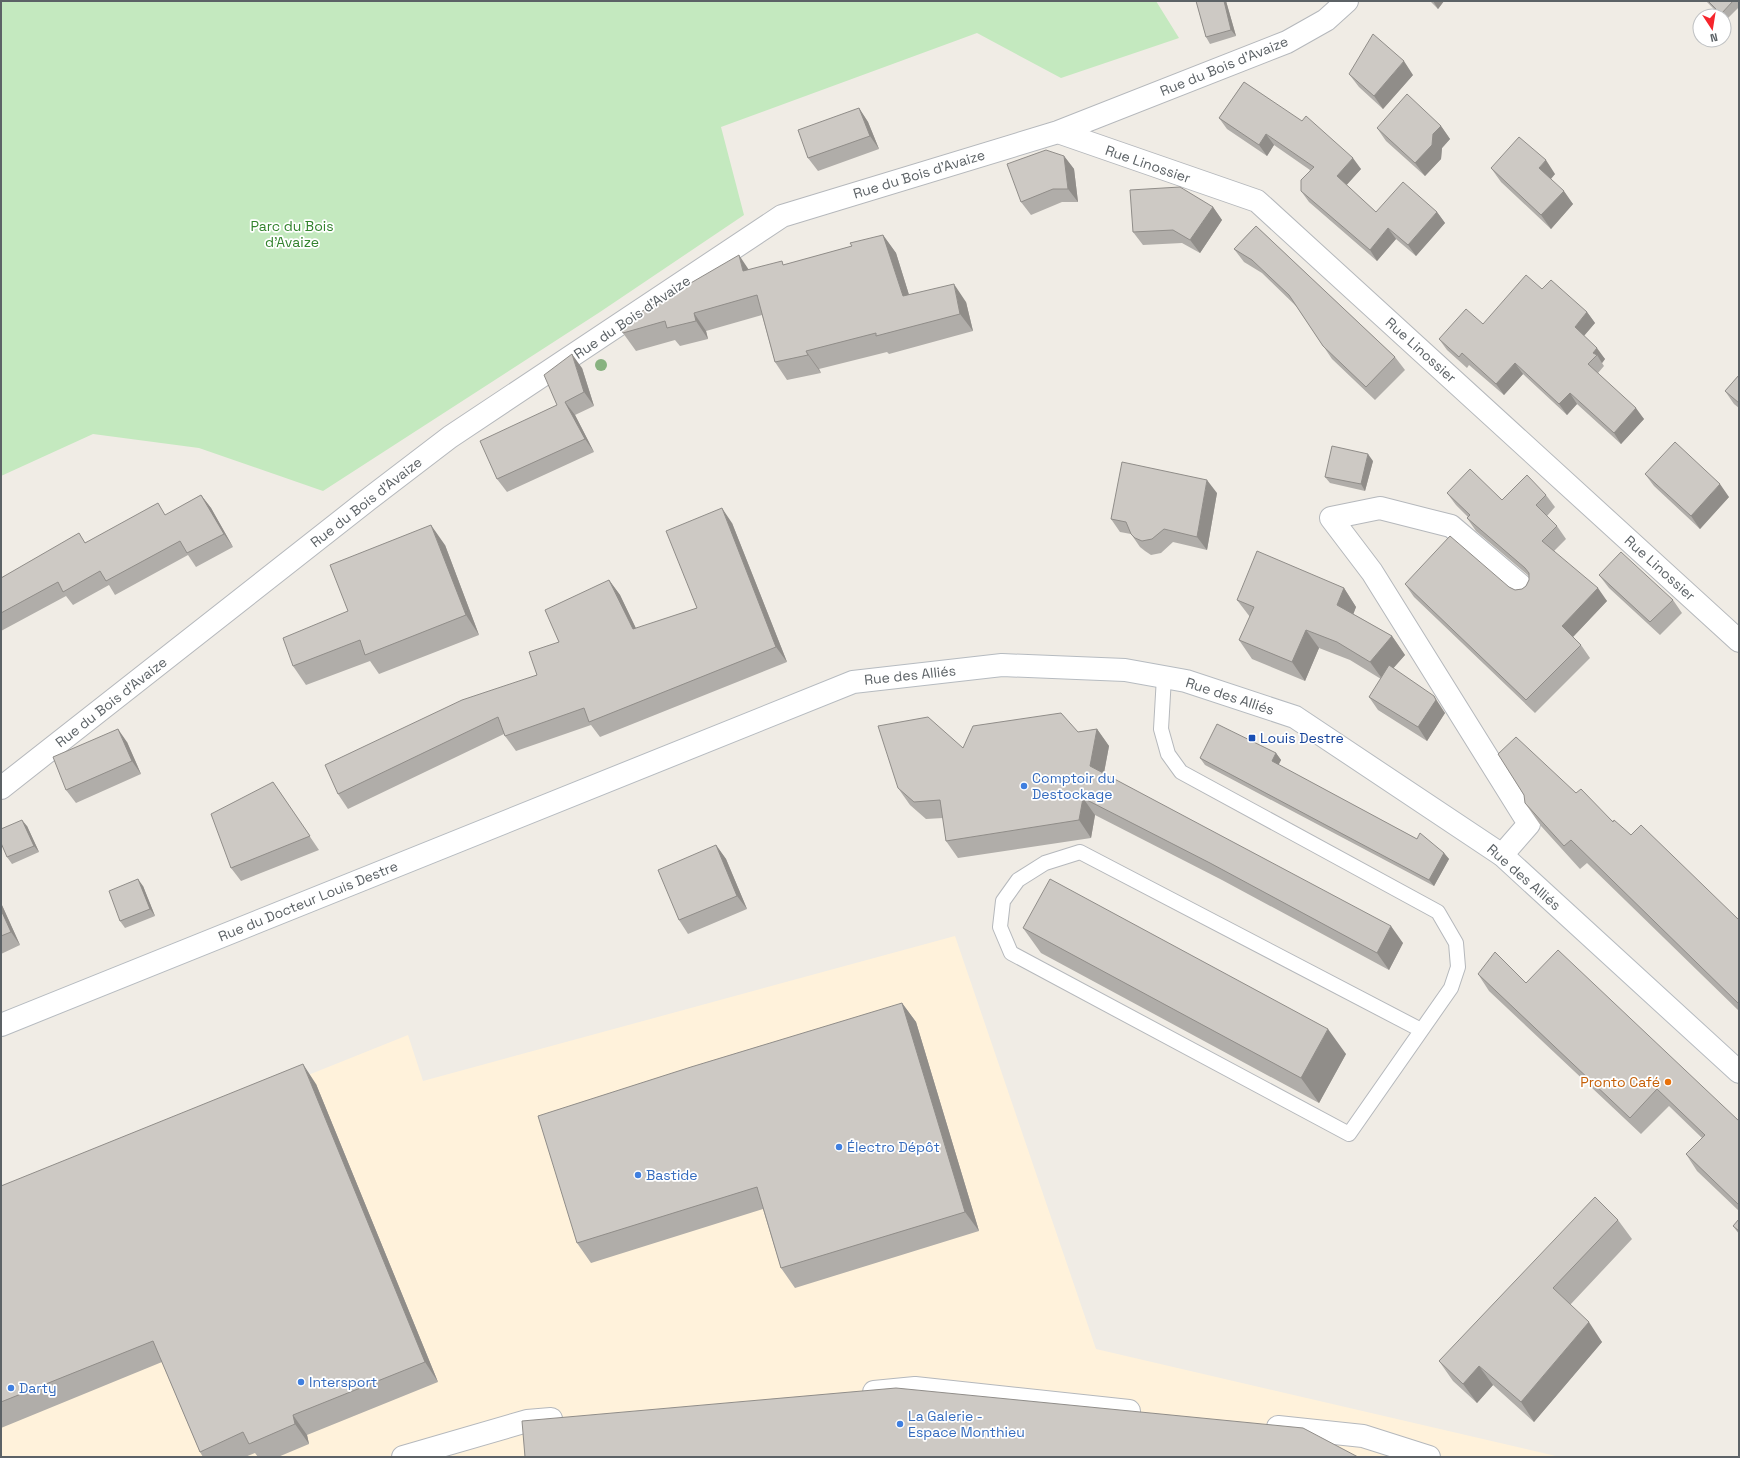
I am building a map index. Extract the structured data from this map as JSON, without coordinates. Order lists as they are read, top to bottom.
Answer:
{
  "streets": {
    "street": [
      "Rue du Bois d'Avaize",
      "Rue Linossier",
      "Rue des Alliés",
      "Rue du Docteur Louis Destre"
    ]
  },
  "crossings": [
    ["Rue du Bois d'Avaize", "Rue Linossier"],
    ["Rue des Alliés", "Rue du Docteur Louis Destre"]
  ],
  "parks": ["Parc du Bois d'Avaize"],
  "places": {
    "transit": ["Louis Destre"],
    "other": [
      "Comptoir du Destockage",
      "Pronto Café",
      "Électro Dépôt",
      "Bastide",
      "Intersport",
      "Darty",
      "La Galerie - Espace Monthieu"
    ]
  },
  "north": "bottom"
}
